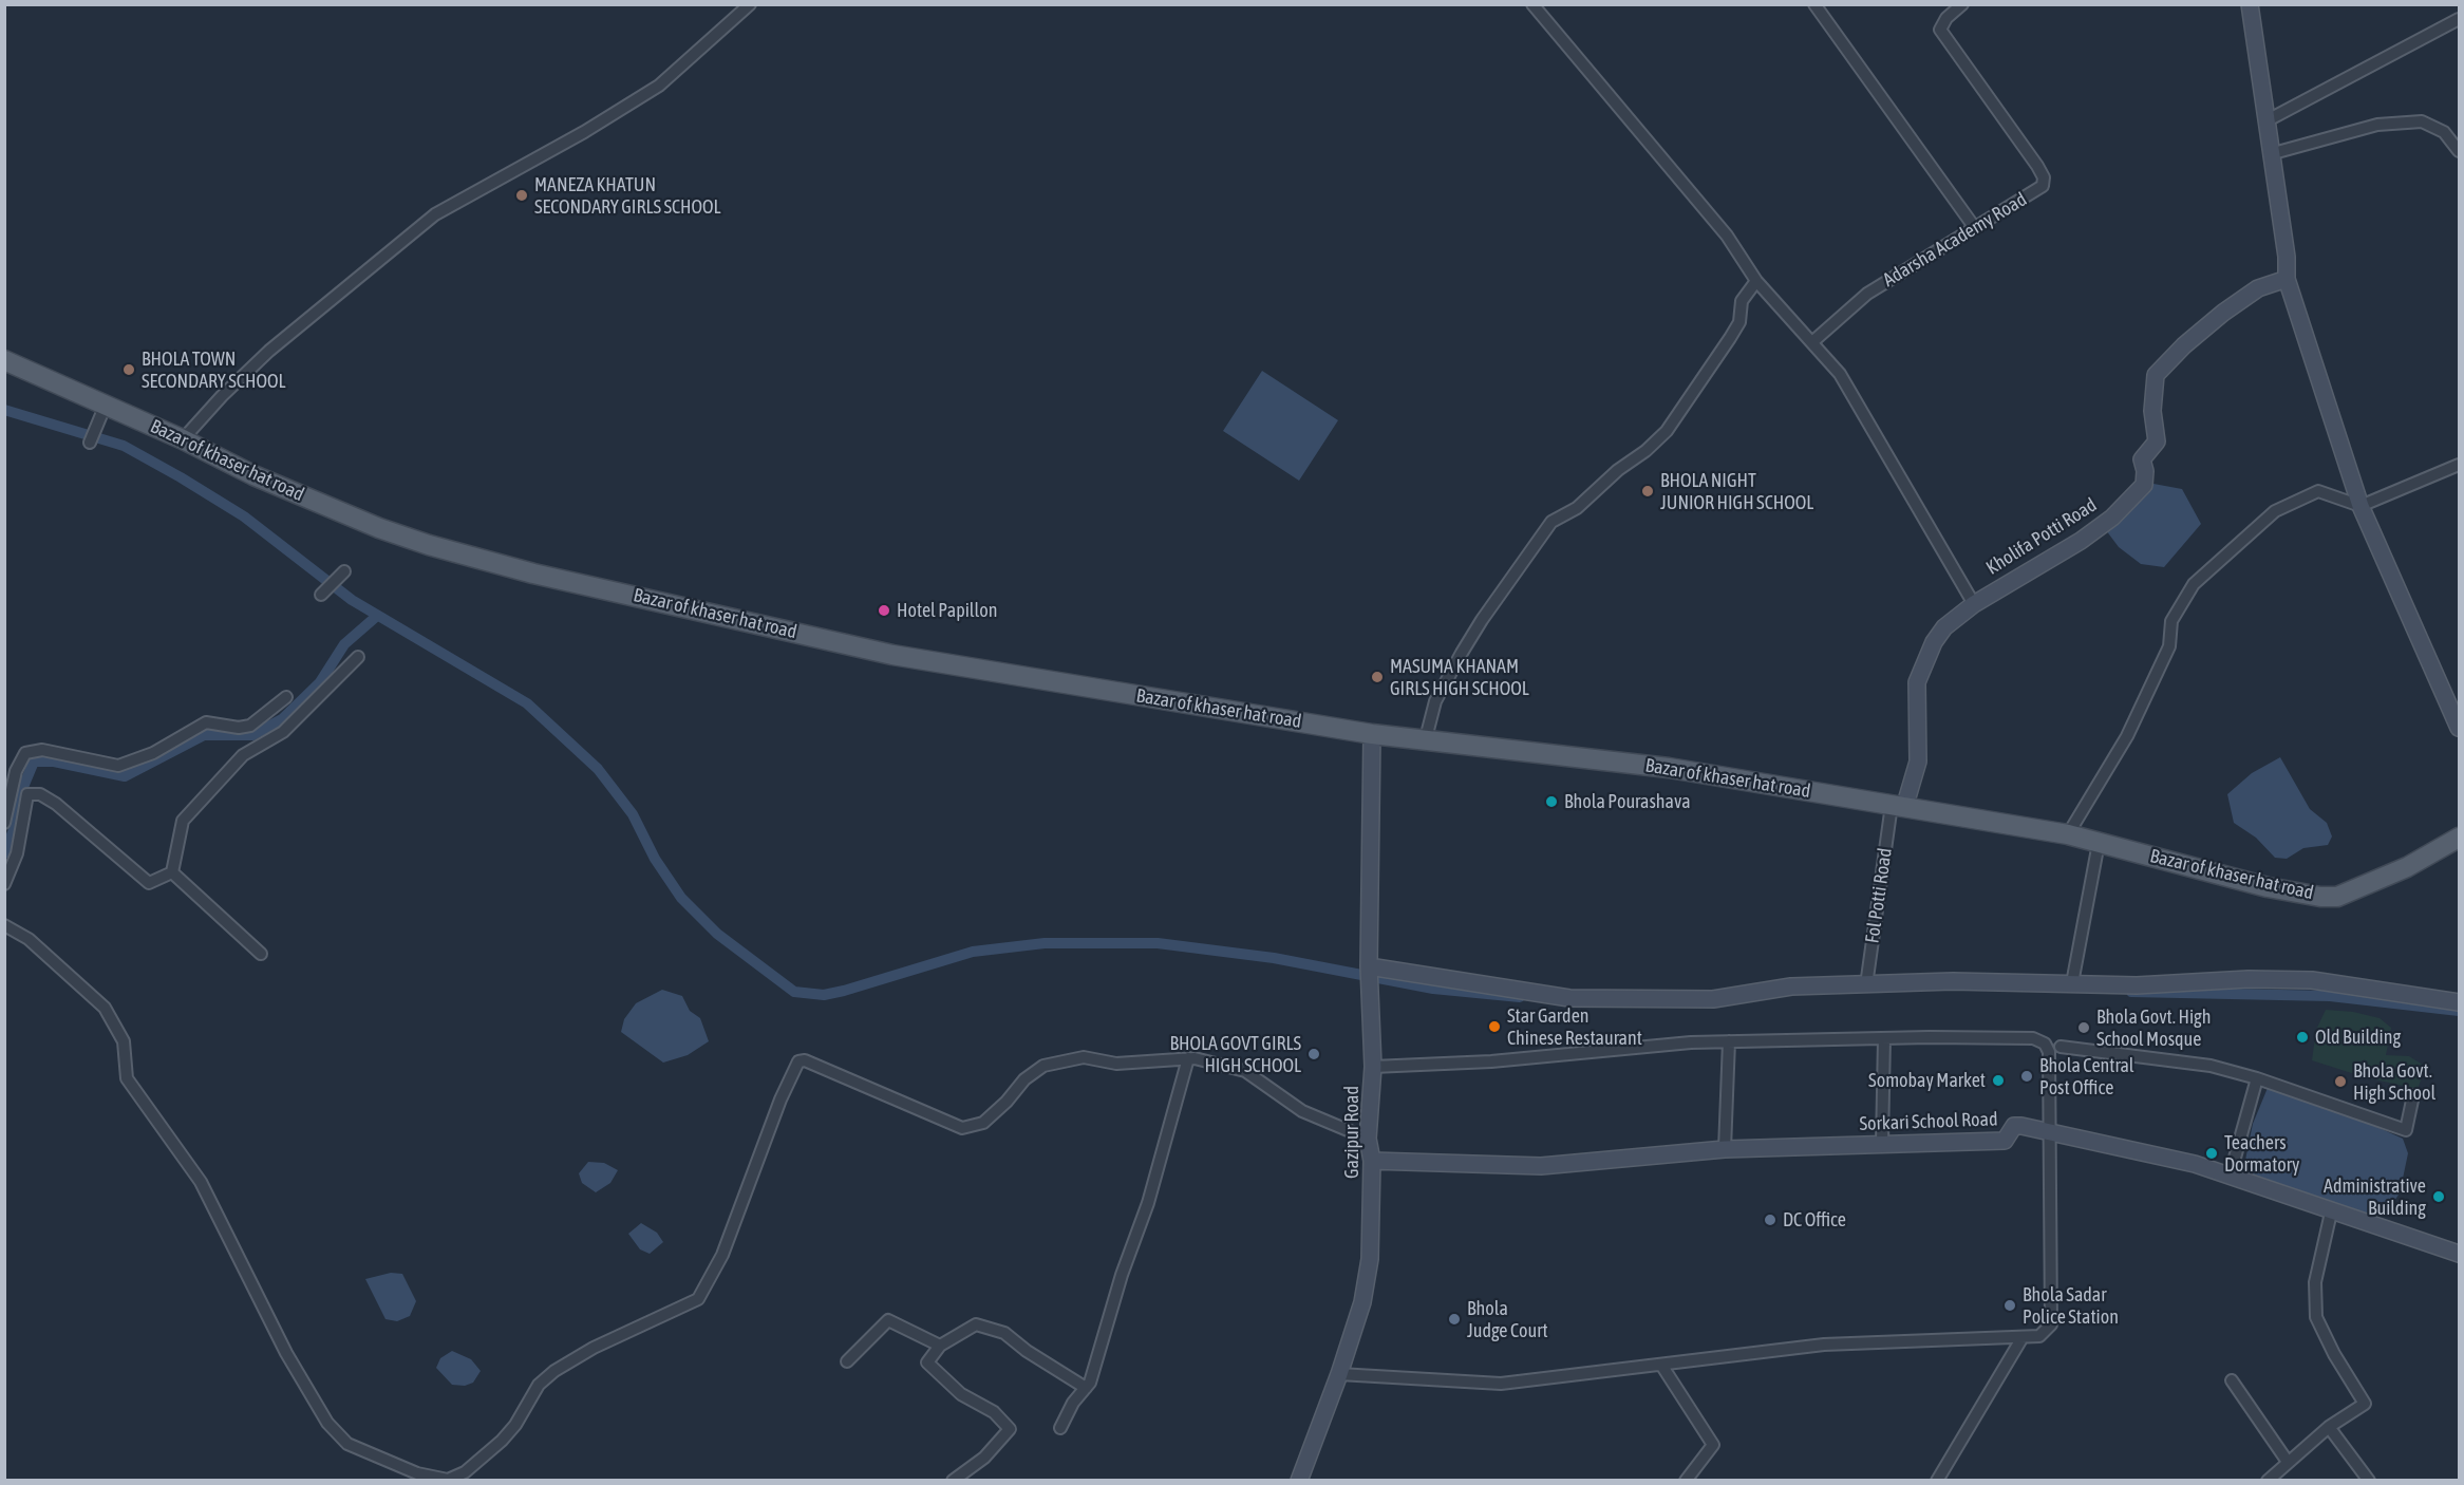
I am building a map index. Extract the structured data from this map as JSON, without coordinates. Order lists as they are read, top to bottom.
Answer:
{
  "streets": {
    "main road": ["Bazar of khaser hat road"],
    "street": [
      "Adarsha Academy Road",
      "Kholifa Potti Road",
      "Fol Potti Road",
      "Sorkari School Road",
      "Gazipur Road"
    ]
  },
  "crossings": [
    ["Bazar of khaser hat road", "Kholifa Potti Road"],
    ["Bazar of khaser hat road", "Fol Potti Road"],
    ["Bazar of khaser hat road", "Gazipur Road"],
    ["Kholifa Potti Road", "Fol Potti Road"],
    ["Sorkari School Road", "Gazipur Road"]
  ],
  "places": [
    "MANEZA KHATUN SECONDARY GIRLS SCHOOL",
    "BHOLA TOWN SECONDARY SCHOOL",
    "BHOLA NIGHT JUNIOR HIGH SCHOOL",
    "Hotel Papillon",
    "MASUMA KHANAM GIRLS HIGH SCHOOL",
    "Bhola Pourashava",
    "Star Garden Chinese Restaurant",
    "Bhola Govt. High School Mosque",
    "Old Building",
    "BHOLA GOVT GIRLS HIGH SCHOOL",
    "Bhola Central Post Office",
    "Somobay Market",
    "Bhola Govt. High School",
    "Teachers Dormatory",
    "Administrative Building",
    "DC Office",
    "Bhola Sadar Police Station",
    "Bhola Judge Court"
  ]
}
